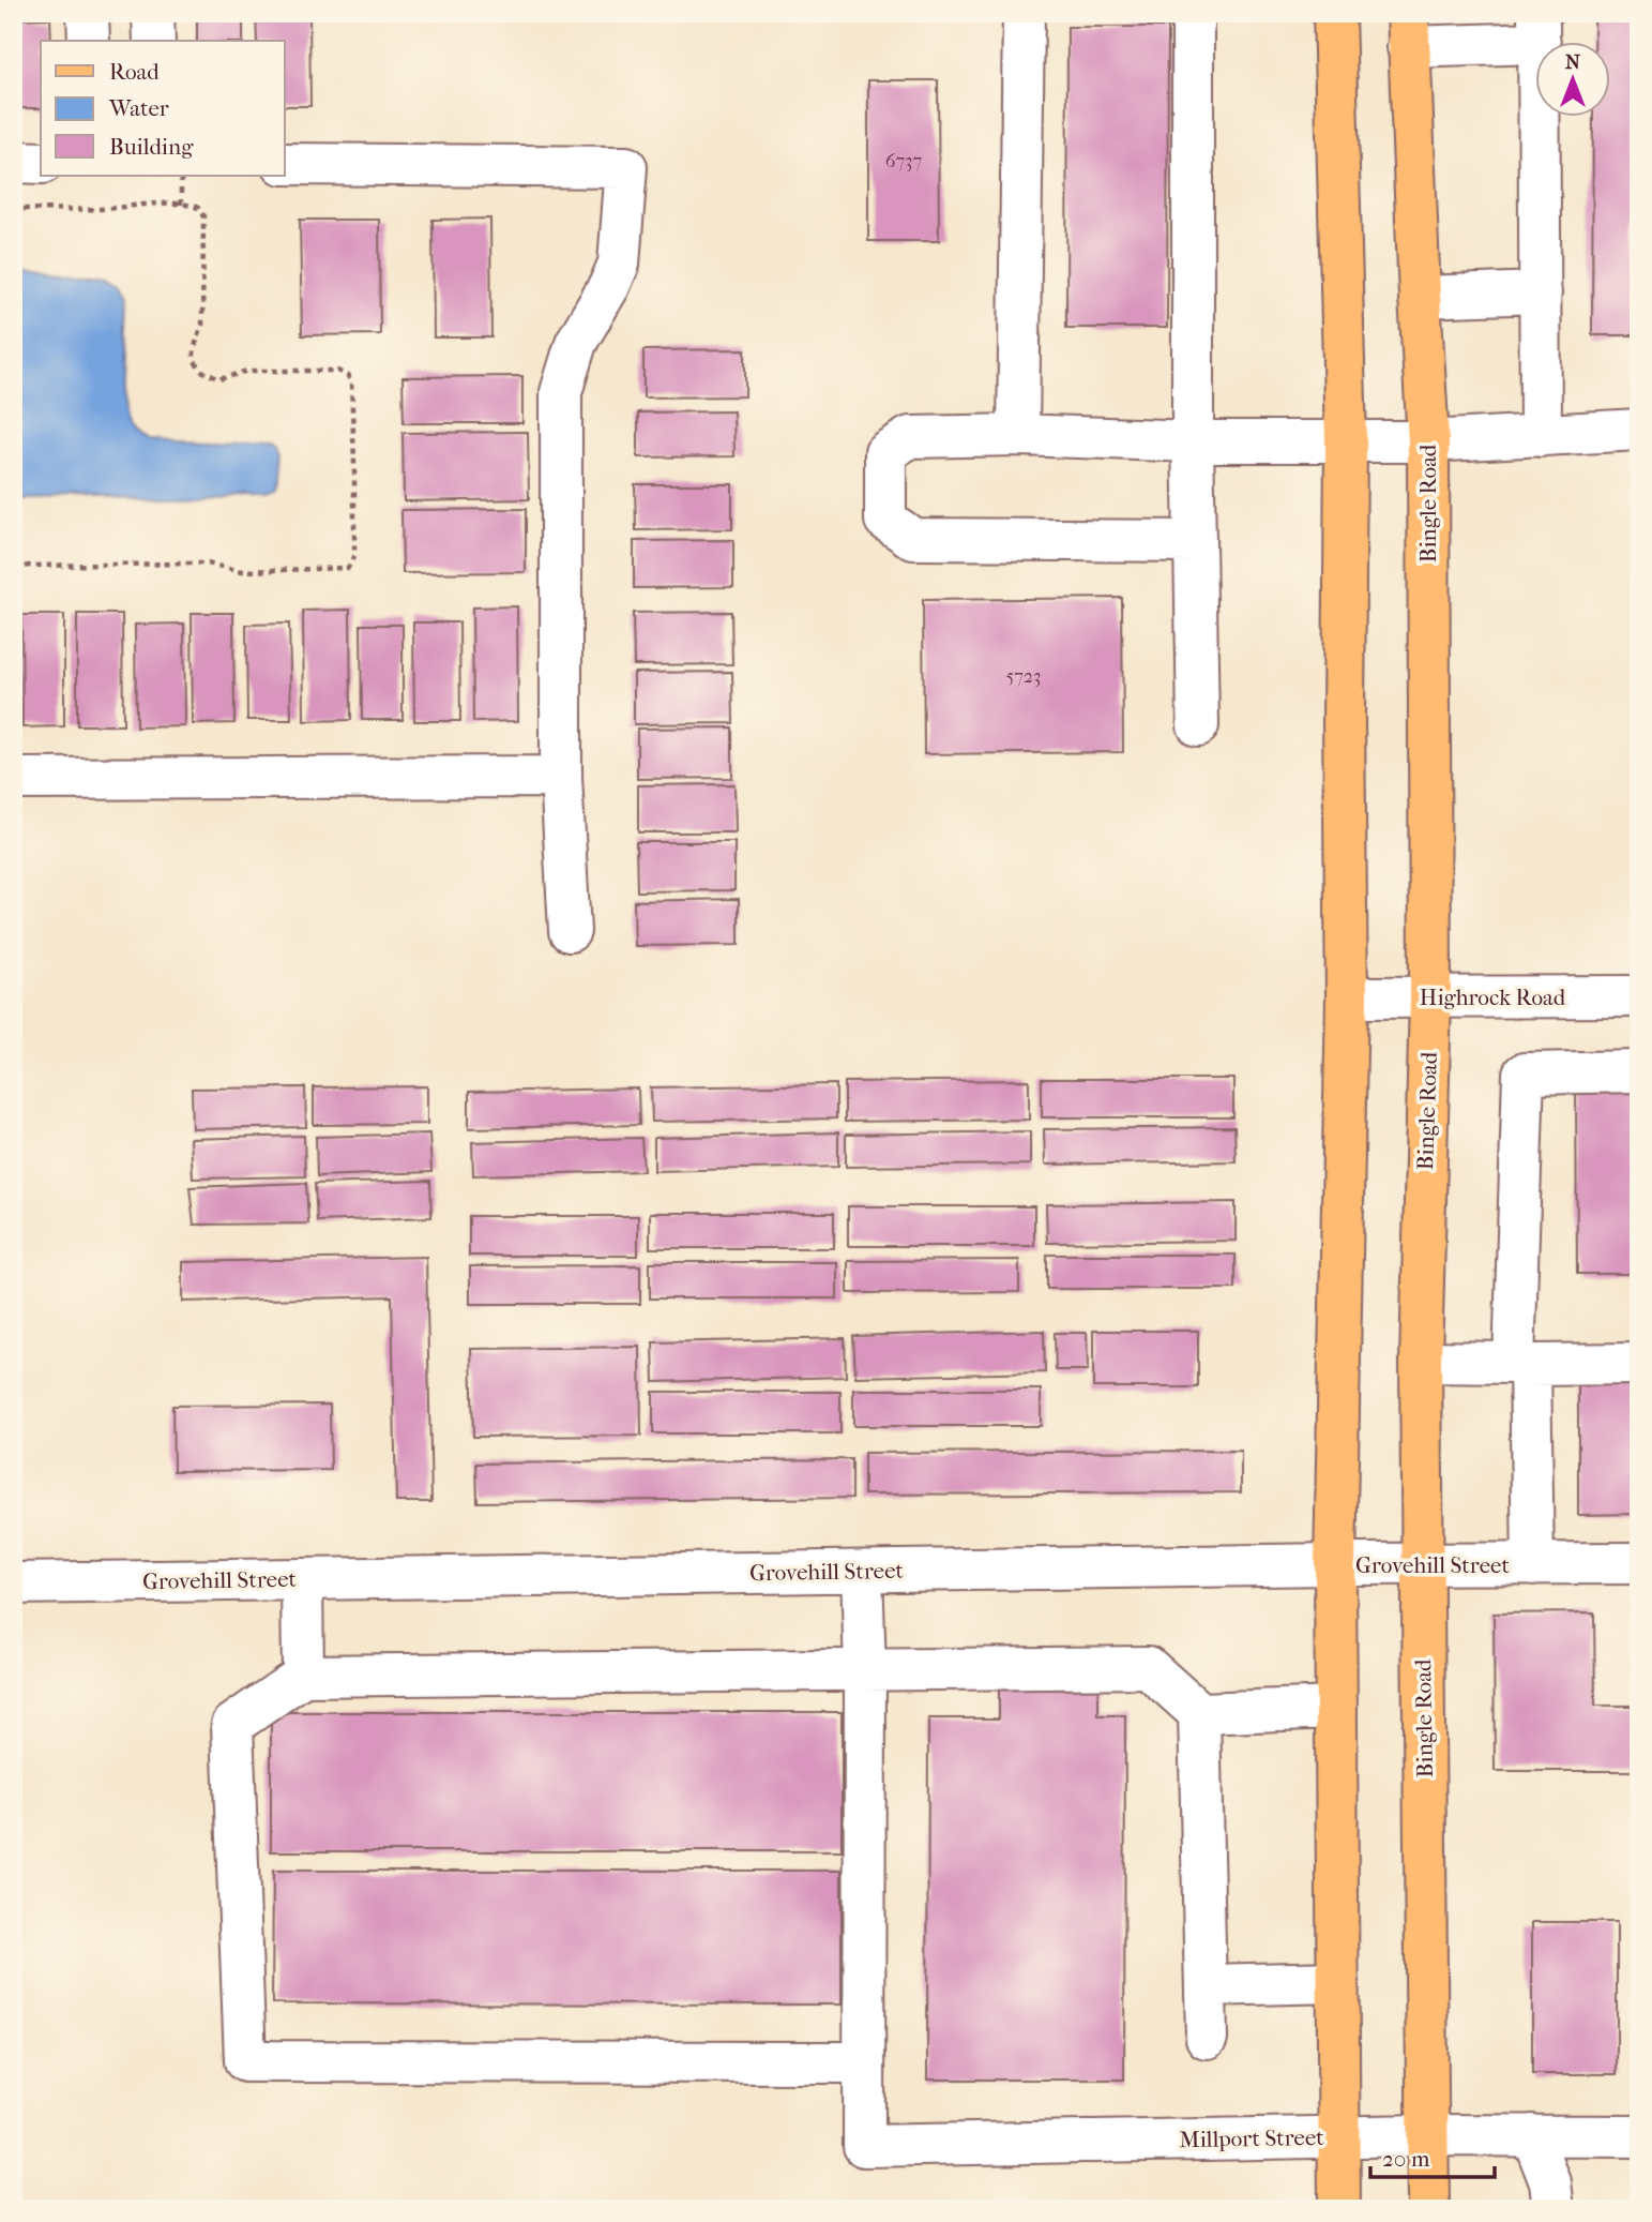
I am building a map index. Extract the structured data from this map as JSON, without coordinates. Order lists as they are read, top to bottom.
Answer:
{
  "streets": {
    "main road": ["Bingle Road"],
    "street": ["Highrock Road", "Grovehill Street", "Millport Street"]
  },
  "crossings": [
    ["Bingle Road", "Highrock Road"],
    ["Bingle Road", "Grovehill Street"],
    ["Bingle Road", "Millport Street"]
  ],
  "house_numbers": ["6737", "5723"],
  "legend": ["Road", "Water", "Building"],
  "scale_bar": "20 m",
  "north": "top"
}
